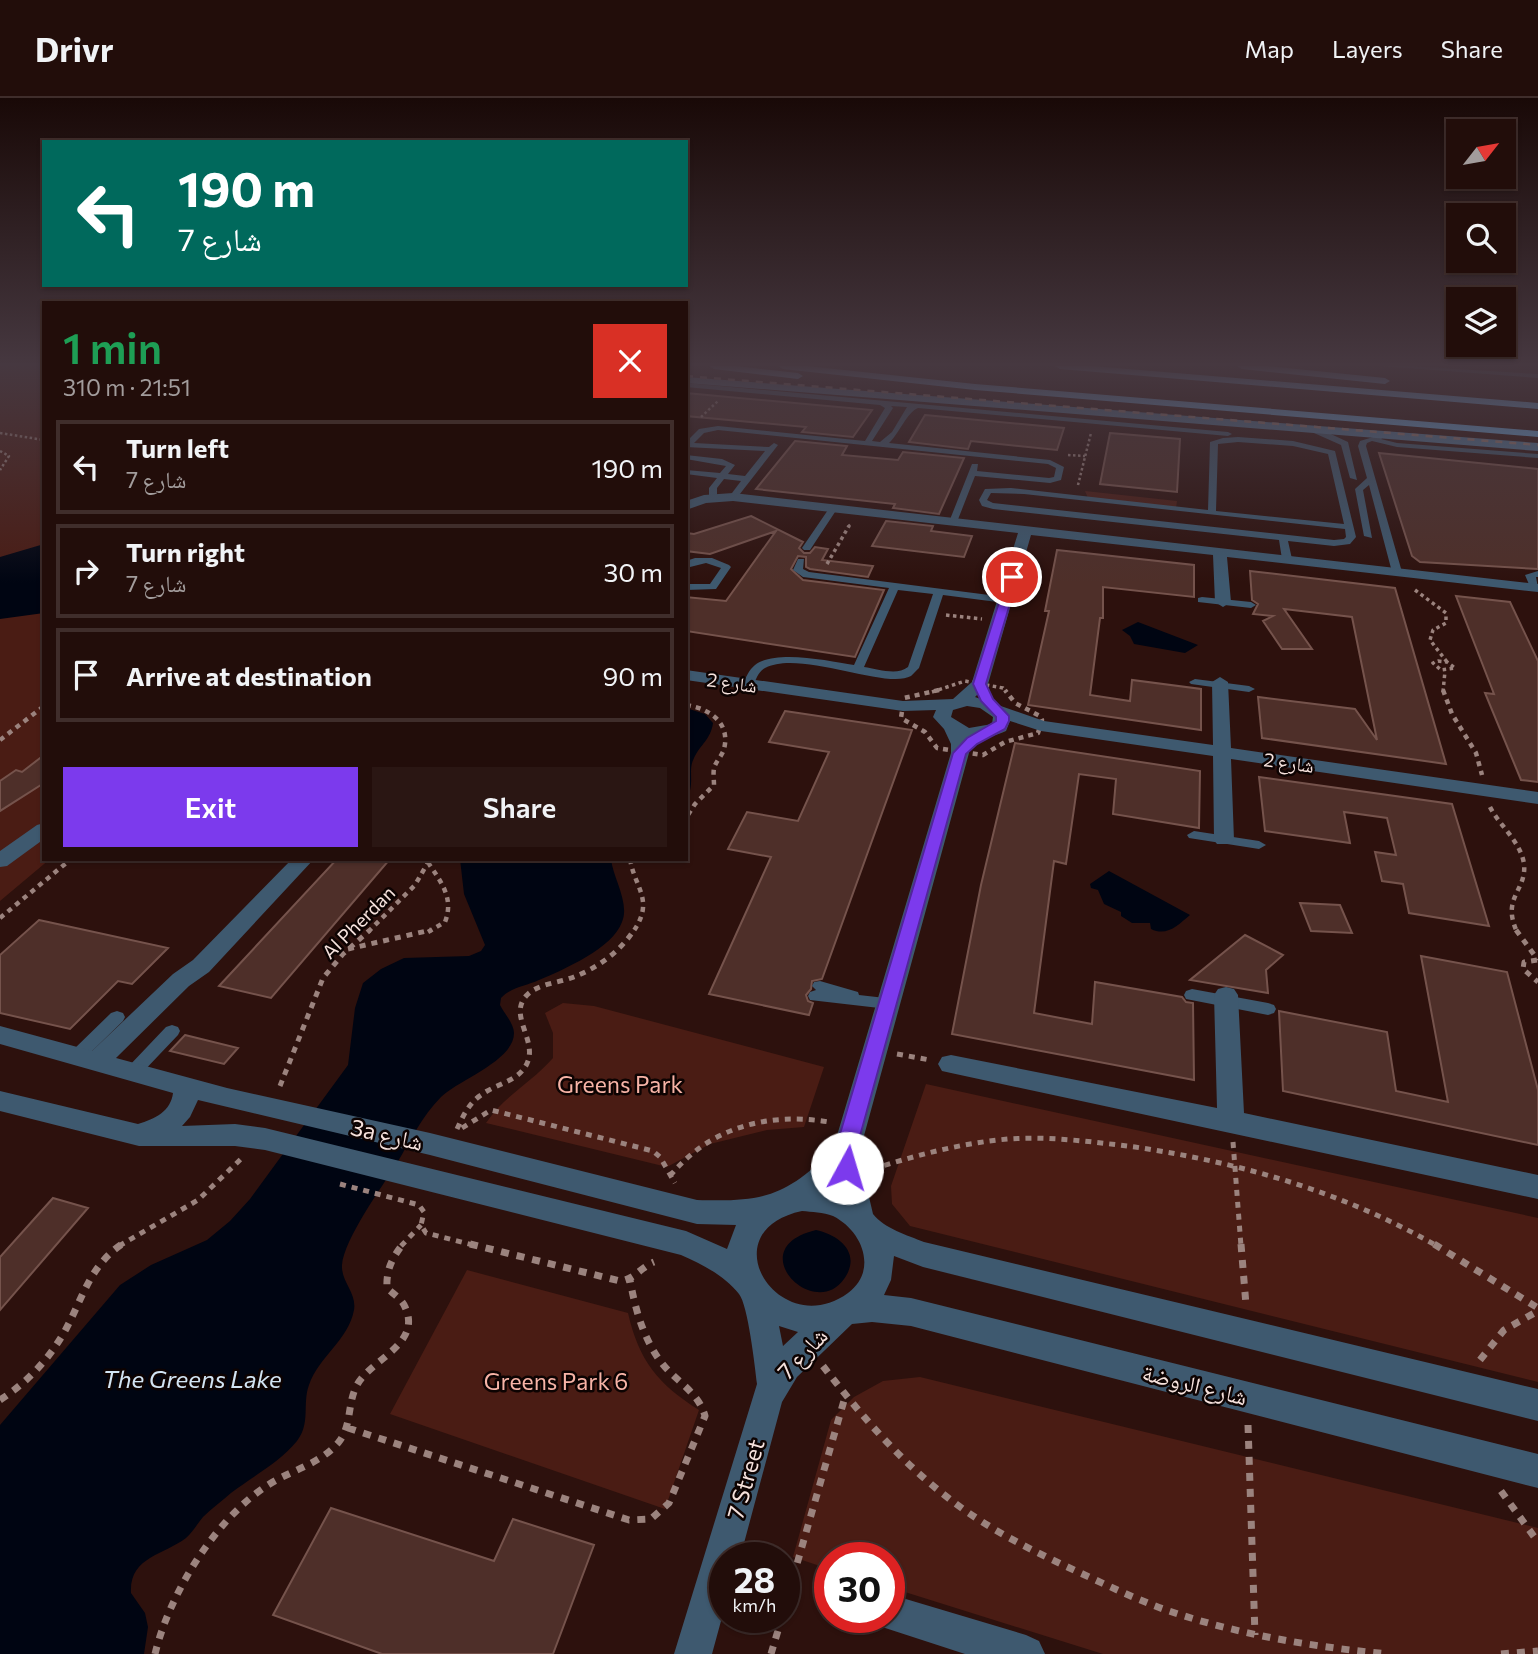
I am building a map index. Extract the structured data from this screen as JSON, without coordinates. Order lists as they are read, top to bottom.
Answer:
{
  "streets": {
    "street": [
      "شارع 2",
      "3a شارع",
      "شارع 7",
      "شارع الروضة",
      "7 Street"
    ],
    "path": ["Al Pherdan"]
  },
  "crossings": [
    ["Al Pherdan", "3a شارع"],
    ["3a شارع", "شارع 7"],
    ["3a شارع", "شارع الروضة"],
    ["شارع 7", "شارع الروضة"],
    ["شارع 7", "7 Street"]
  ],
  "water": ["The Greens Lake"],
  "parks": ["Greens Park", "Greens Park 6"],
  "north": "top right",
  "page": {
    "header": "Drivr",
    "nav": ["Map", "Layers", "Share"],
    "turn": ["190 m", "شارع 7"],
    "heading": ["1 min", "310 m · 21:51"],
    "list": [
      {
        "name": "Turn left",
        "note": "شارع 7",
        "value": "190 m"
      },
      {
        "name": "Turn right",
        "note": "شارع 7",
        "value": "30 m"
      },
      {
        "name": "Arrive at destination",
        "value": "90 m"
      }
    ],
    "buttons": ["Exit", "Share"],
    "speed": "28 km/h",
    "limit": "30"
  }
}
